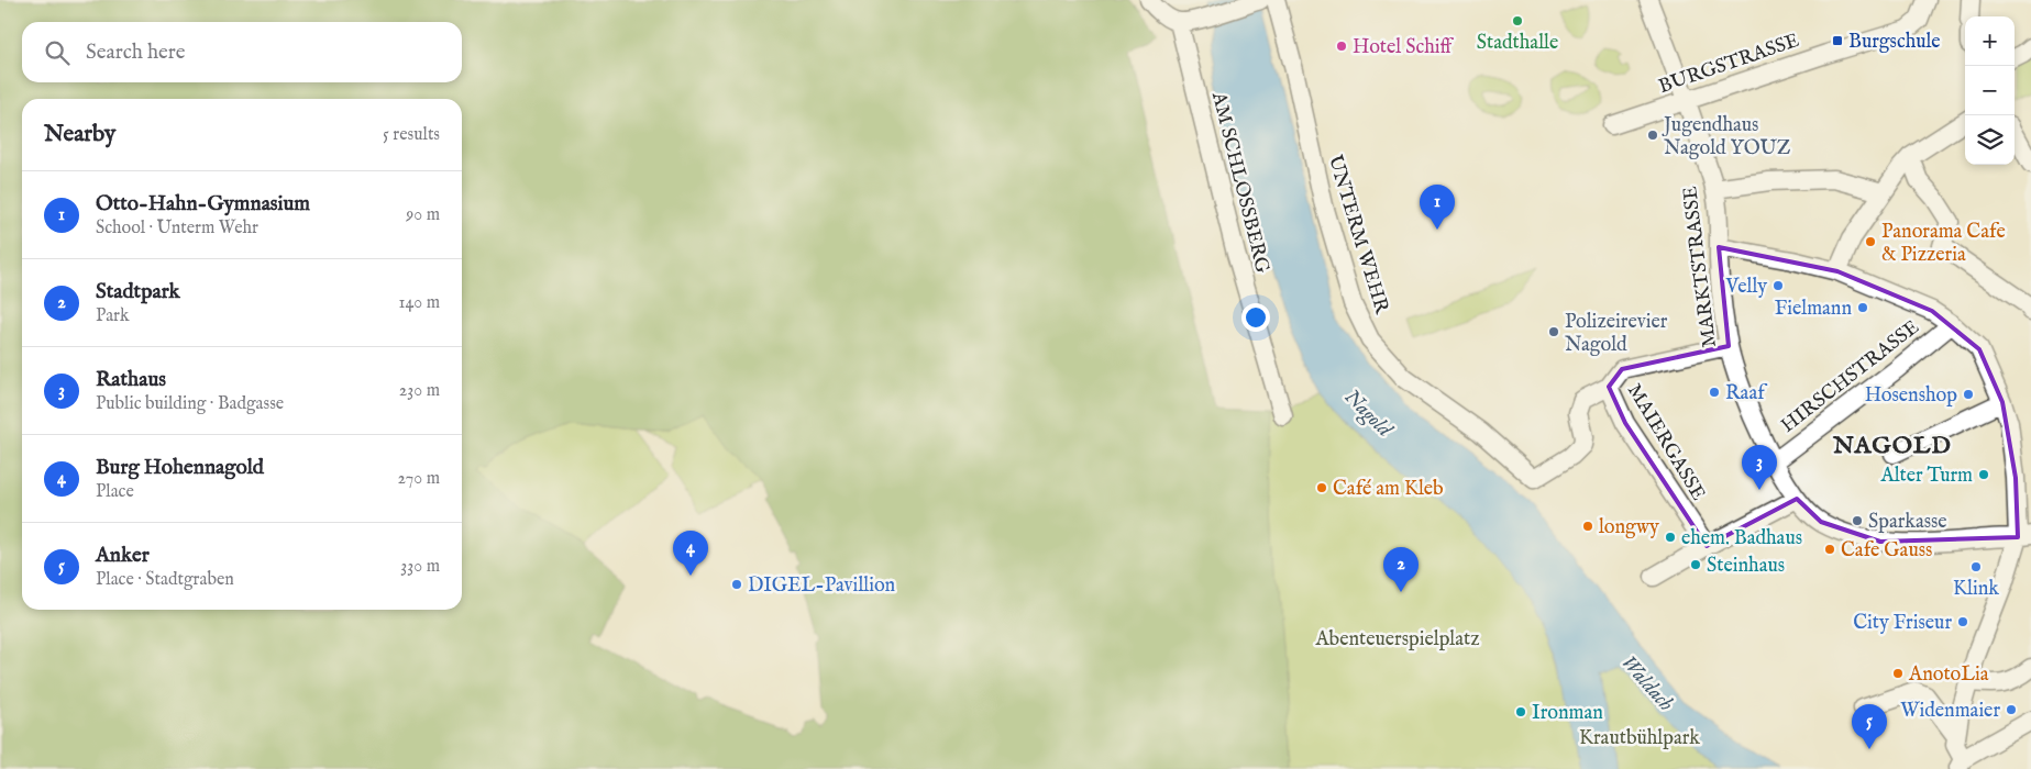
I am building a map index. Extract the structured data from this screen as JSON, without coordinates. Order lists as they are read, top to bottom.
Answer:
{
  "streets": {
    "street": [
      "BURGSTRASSE",
      "AM SCHLOSSBERG",
      "UNTERM WEHR",
      "MARKTSTRASSE",
      "HIRSCHSTRASSE",
      "MAIERGASSE"
    ]
  },
  "crossings": [
    ["BURGSTRASSE", "MARKTSTRASSE"],
    ["UNTERM WEHR", "MAIERGASSE"],
    ["MARKTSTRASSE", "HIRSCHSTRASSE"]
  ],
  "districts": ["NAGOLD"],
  "water": ["Nagold", "Waldach"],
  "parks": ["Abenteuerspielplatz", "Krautbühlpark"],
  "places": {
    "other": [
      "Stadthalle",
      "Hotel Schiff",
      "Jugendhaus Nagold YOUZ",
      "Panorama Cafe & Pizzeria",
      "Velly",
      "Fielmann",
      "Polizeirevier Nagold",
      "Raaf",
      "Hosenshop",
      "Alter Turm",
      "Café am Kleb",
      "Sparkasse",
      "longwy",
      "ehem. Badhaus",
      "Cafe Gauss",
      "Steinhaus",
      "Klink",
      "DIGEL-Pavillion",
      "City Friseur",
      "AnotoLia",
      "Widenmaier",
      "Ironman"
    ],
    "transit": ["Burgschule"]
  },
  "page": {
    "map_buttons": ["+", "−"],
    "search": "Search here",
    "heading": ["Nearby", "5 results"],
    "list": [
      {
        "mark": "1",
        "name": "Otto-Hahn-Gymnasium",
        "note": "School · Unterm Wehr",
        "value": "90 m"
      },
      {
        "mark": "2",
        "name": "Stadtpark",
        "note": "Park",
        "value": "140 m"
      },
      {
        "mark": "3",
        "name": "Rathaus",
        "note": "Public building · Badgasse",
        "value": "230 m"
      },
      {
        "mark": "4",
        "name": "Burg Hohennagold",
        "note": "Place",
        "value": "270 m"
      },
      {
        "mark": "5",
        "name": "Anker",
        "note": "Place · Stadtgraben",
        "value": "330 m"
      }
    ],
    "pins": [
      "1",
      "3",
      "4",
      "2",
      "5"
    ]
  }
}
